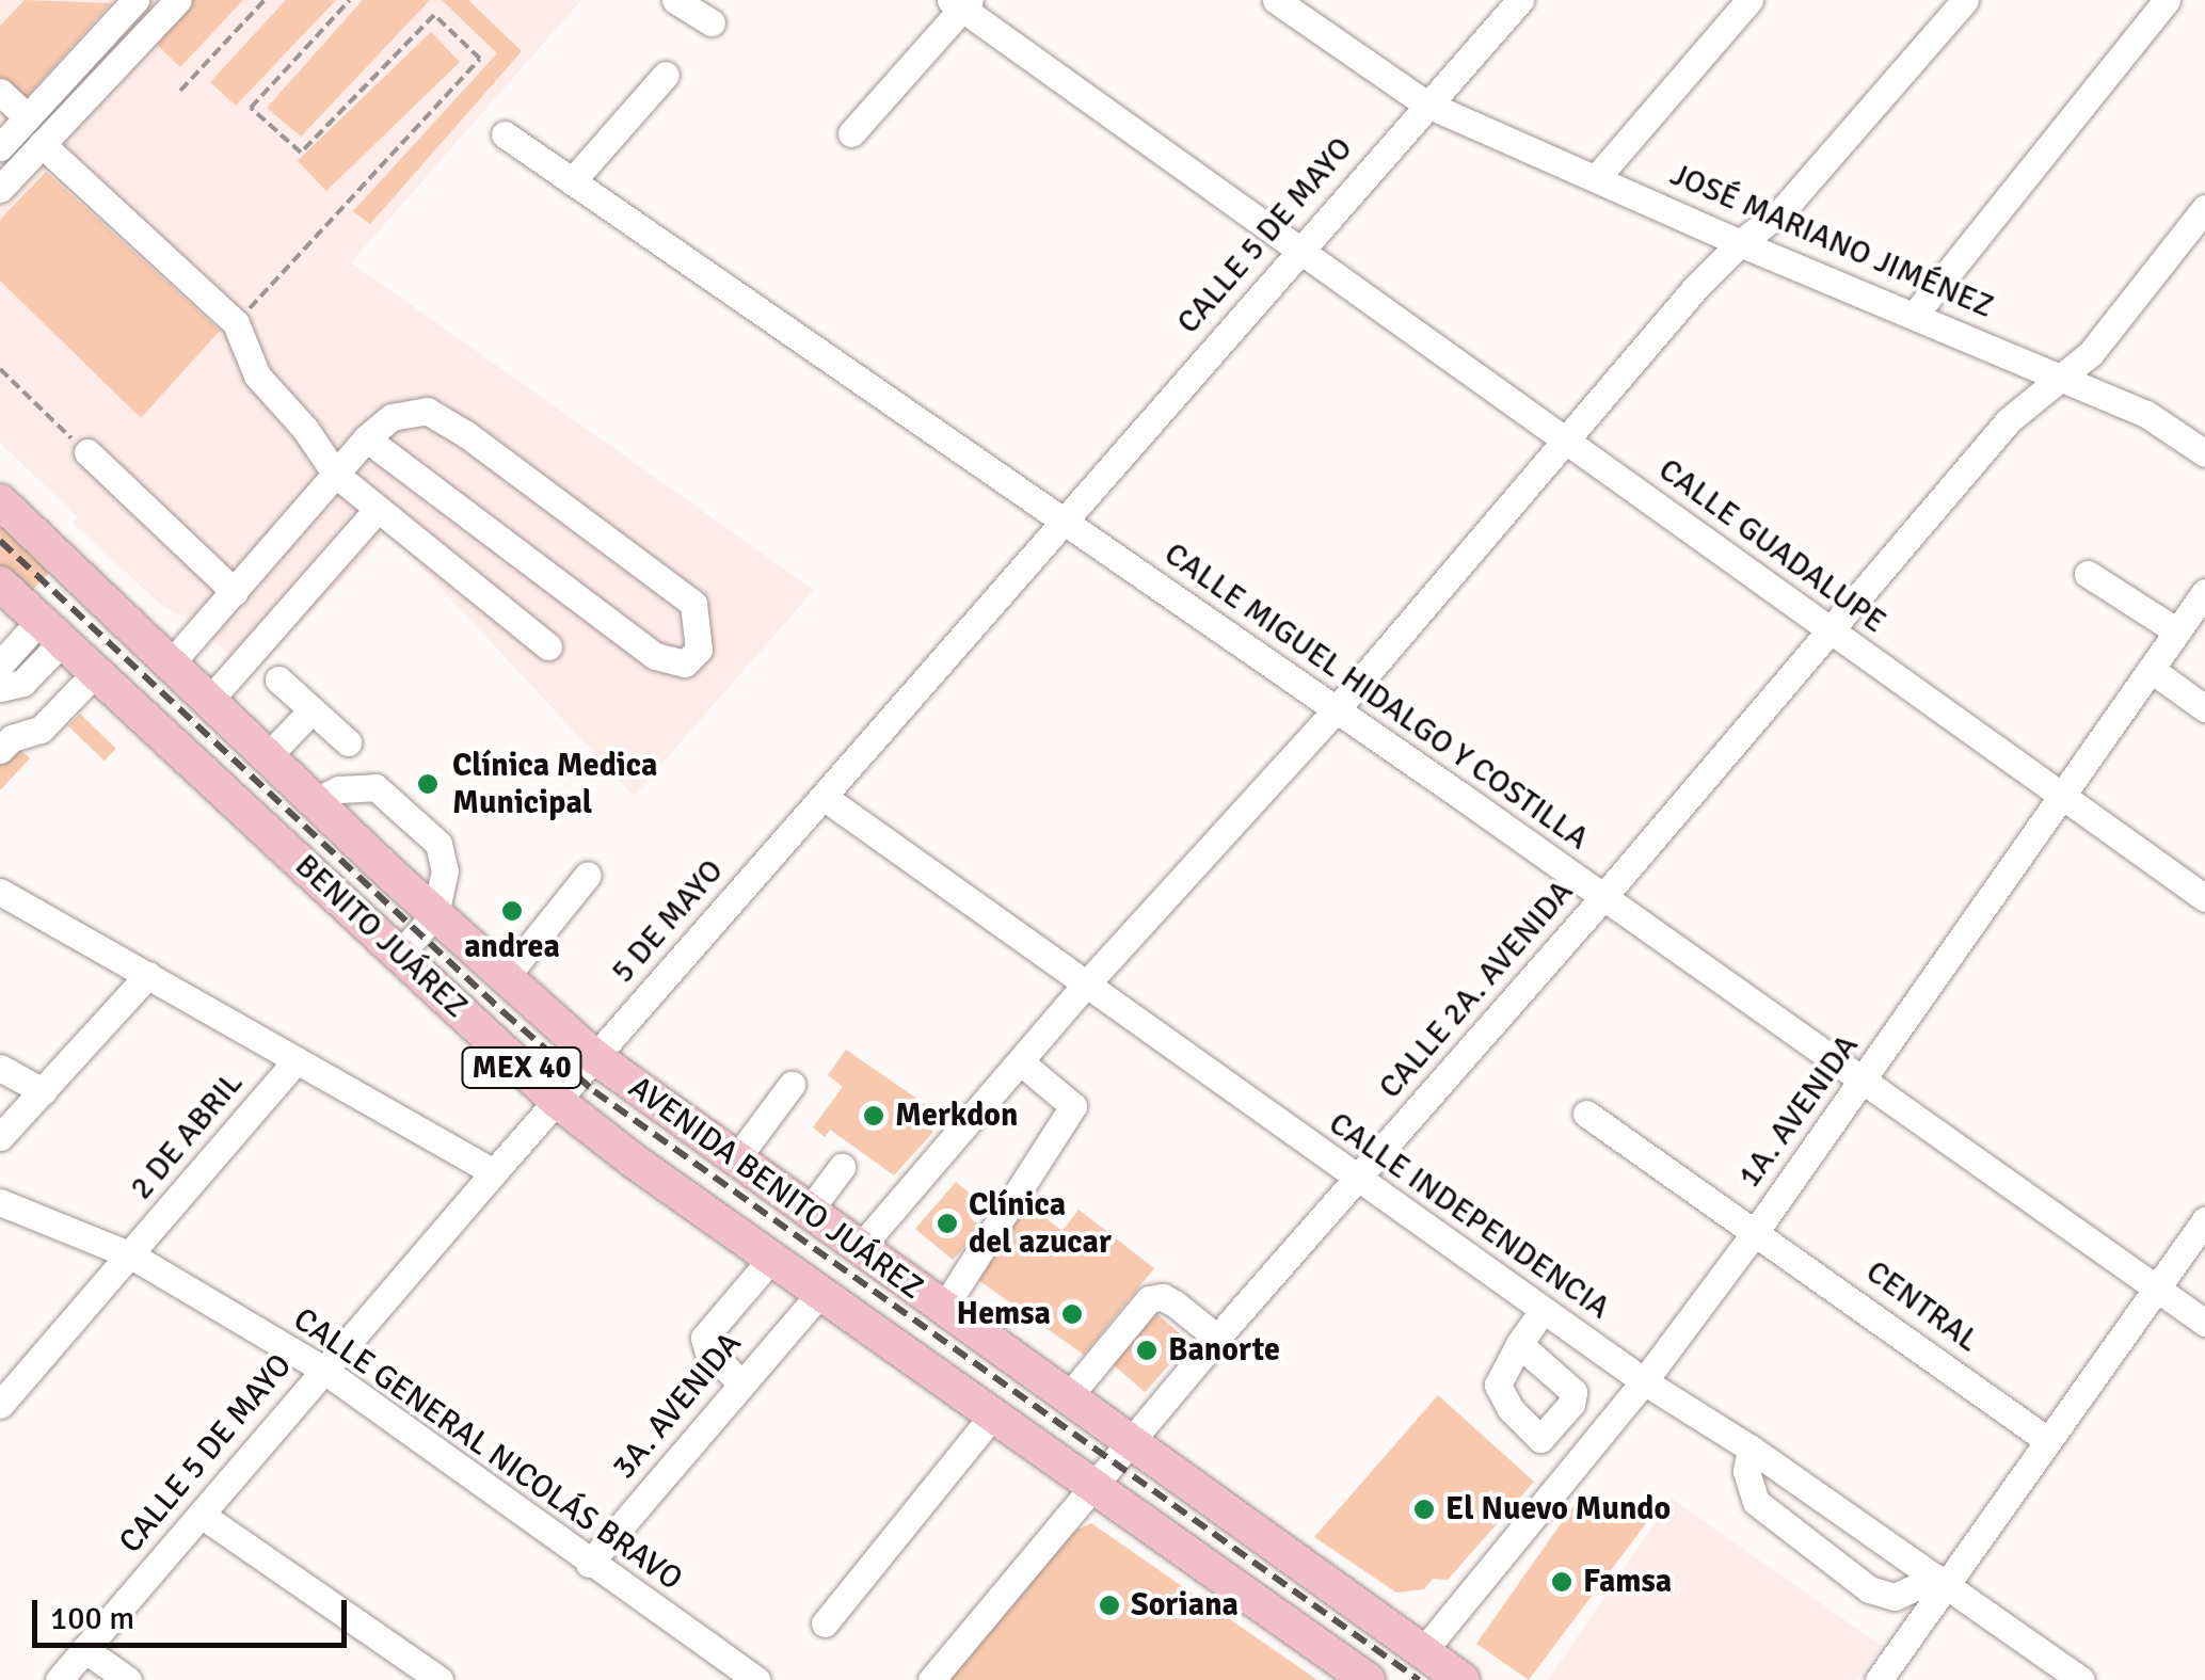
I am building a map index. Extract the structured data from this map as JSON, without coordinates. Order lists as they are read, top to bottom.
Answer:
{
  "streets": {
    "main road": ["BENITO JUÁREZ", "MEX 40", "AVENIDA BENITO JUÁREZ"],
    "street": [
      "CALLE 5 DE MAYO",
      "JOSÉ MARIANO JIMÉNEZ",
      "CALLE GUADALUPE",
      "CALLE MIGUEL HIDALGO Y COSTILLA",
      "5 DE MAYO",
      "CALLE 2A. AVENIDA",
      "1A. AVENIDA",
      "2 DE ABRIL",
      "CALLE INDEPENDENCIA",
      "CENTRAL",
      "3A. AVENIDA",
      "CALLE GENERAL NICOLÁS BRAVO"
    ]
  },
  "crossings": [
    ["CALLE 5 DE MAYO", "JOSÉ MARIANO JIMÉNEZ"],
    ["CALLE 5 DE MAYO", "CALLE GUADALUPE"],
    ["CALLE 5 DE MAYO", "CALLE MIGUEL HIDALGO Y COSTILLA"],
    ["CALLE 5 DE MAYO", "5 DE MAYO"],
    ["CALLE 5 DE MAYO", "CALLE GENERAL NICOLÁS BRAVO"],
    ["JOSÉ MARIANO JIMÉNEZ", "CALLE 2A. AVENIDA"],
    ["CALLE GUADALUPE", "CALLE 2A. AVENIDA"],
    ["CALLE GUADALUPE", "1A. AVENIDA"],
    ["CALLE MIGUEL HIDALGO Y COSTILLA", "5 DE MAYO"],
    ["CALLE MIGUEL HIDALGO Y COSTILLA", "CALLE 2A. AVENIDA"],
    ["CALLE MIGUEL HIDALGO Y COSTILLA", "1A. AVENIDA"],
    ["5 DE MAYO", "BENITO JUÁREZ"],
    ["5 DE MAYO", "AVENIDA BENITO JUÁREZ"],
    ["5 DE MAYO", "CALLE INDEPENDENCIA"],
    ["5 DE MAYO", "CALLE GENERAL NICOLÁS BRAVO"],
    ["BENITO JUÁREZ", "CALLE 2A. AVENIDA"],
    ["BENITO JUÁREZ", "MEX 40"],
    ["BENITO JUÁREZ", "3A. AVENIDA"],
    ["CALLE 2A. AVENIDA", "MEX 40"],
    ["CALLE 2A. AVENIDA", "AVENIDA BENITO JUÁREZ"],
    ["CALLE 2A. AVENIDA", "CALLE INDEPENDENCIA"],
    ["1A. AVENIDA", "AVENIDA BENITO JUÁREZ"],
    ["1A. AVENIDA", "CALLE INDEPENDENCIA"],
    ["1A. AVENIDA", "CENTRAL"],
    ["2 DE ABRIL", "CALLE GENERAL NICOLÁS BRAVO"],
    ["3A. AVENIDA", "CALLE GENERAL NICOLÁS BRAVO"]
  ],
  "places": [
    "Clínica Medica Municipal",
    "andrea",
    "Merkdon",
    "Clínica del azucar",
    "Hemsa",
    "Banorte",
    "El Nuevo Mundo",
    "Famsa",
    "Soriana"
  ],
  "scale_bar": "100 m"
}
